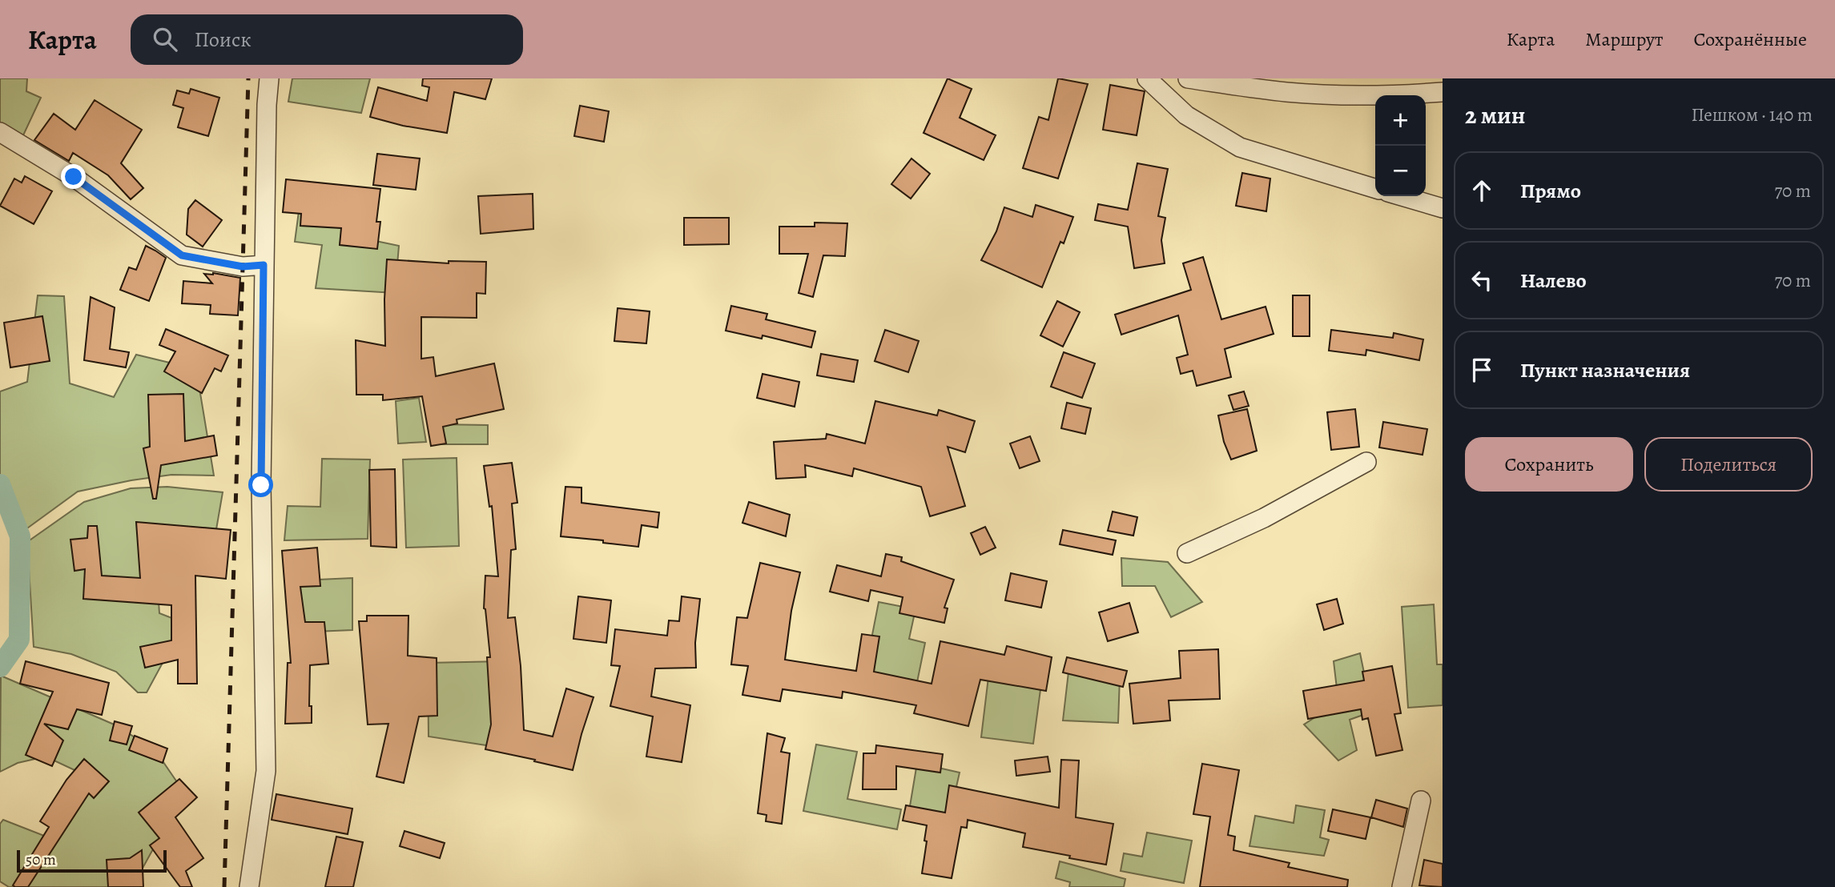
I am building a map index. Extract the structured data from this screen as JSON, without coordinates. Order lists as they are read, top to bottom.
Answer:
{
  "scale_bar": "50 m",
  "page": {
    "header": "Карта",
    "search": "Поиск",
    "nav": ["Карта", "Маршрут", "Сохранённые"],
    "heading": ["2 мин", "Пешком · 140 m"],
    "map_buttons": ["+", "−"],
    "list": [
      ["Прямо", "70 m"],
      ["Налево", "70 m"],
      "Пункт назначения"
    ],
    "buttons": ["Сохранить", "Поделиться"],
    "scale": "50 m"
  }
}
